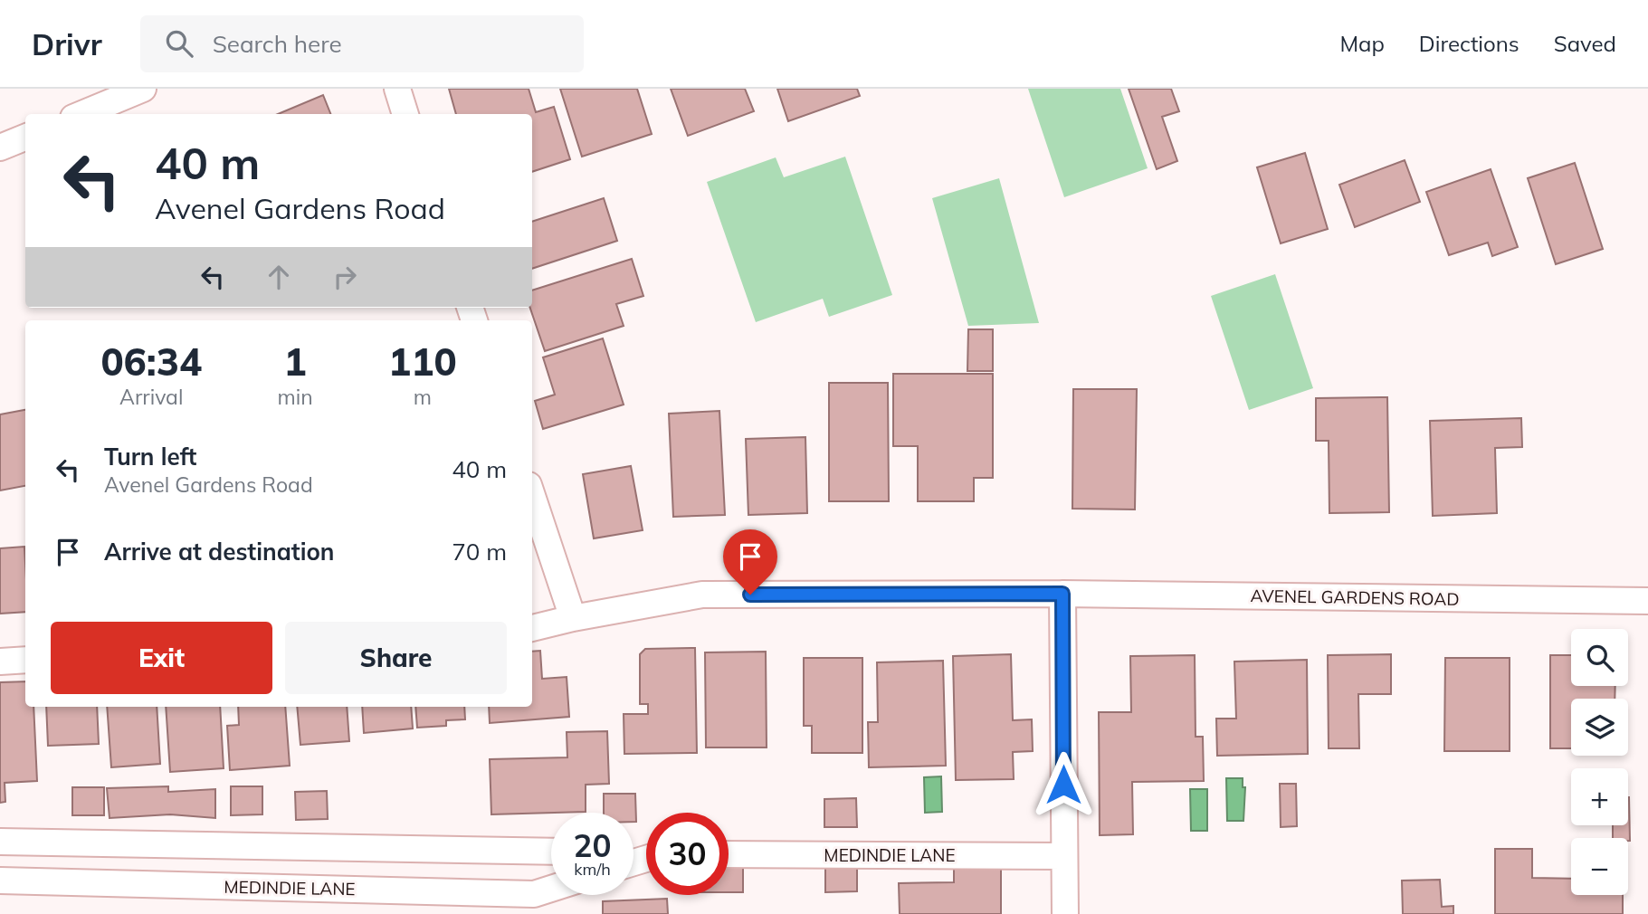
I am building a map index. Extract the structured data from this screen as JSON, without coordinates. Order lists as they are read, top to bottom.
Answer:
{
  "streets": {
    "street": ["AVENEL GARDENS ROAD", "MEDINDIE LANE"]
  },
  "page": {
    "header": "Drivr",
    "search": "Search here",
    "nav": ["Map", "Directions", "Saved"],
    "turn": ["40 m", "Avenel Gardens Road"],
    "eta": [
      "06:34",
      "Arrival",
      "1",
      "min",
      "110",
      "m"
    ],
    "list": [
      {
        "name": "Turn left",
        "note": "Avenel Gardens Road",
        "value": "40 m"
      },
      {
        "name": "Arrive at destination",
        "value": "70 m"
      }
    ],
    "buttons": ["Exit", "Share"],
    "map_buttons": ["+", "−"],
    "speed": "20 km/h",
    "limit": "30"
  }
}
